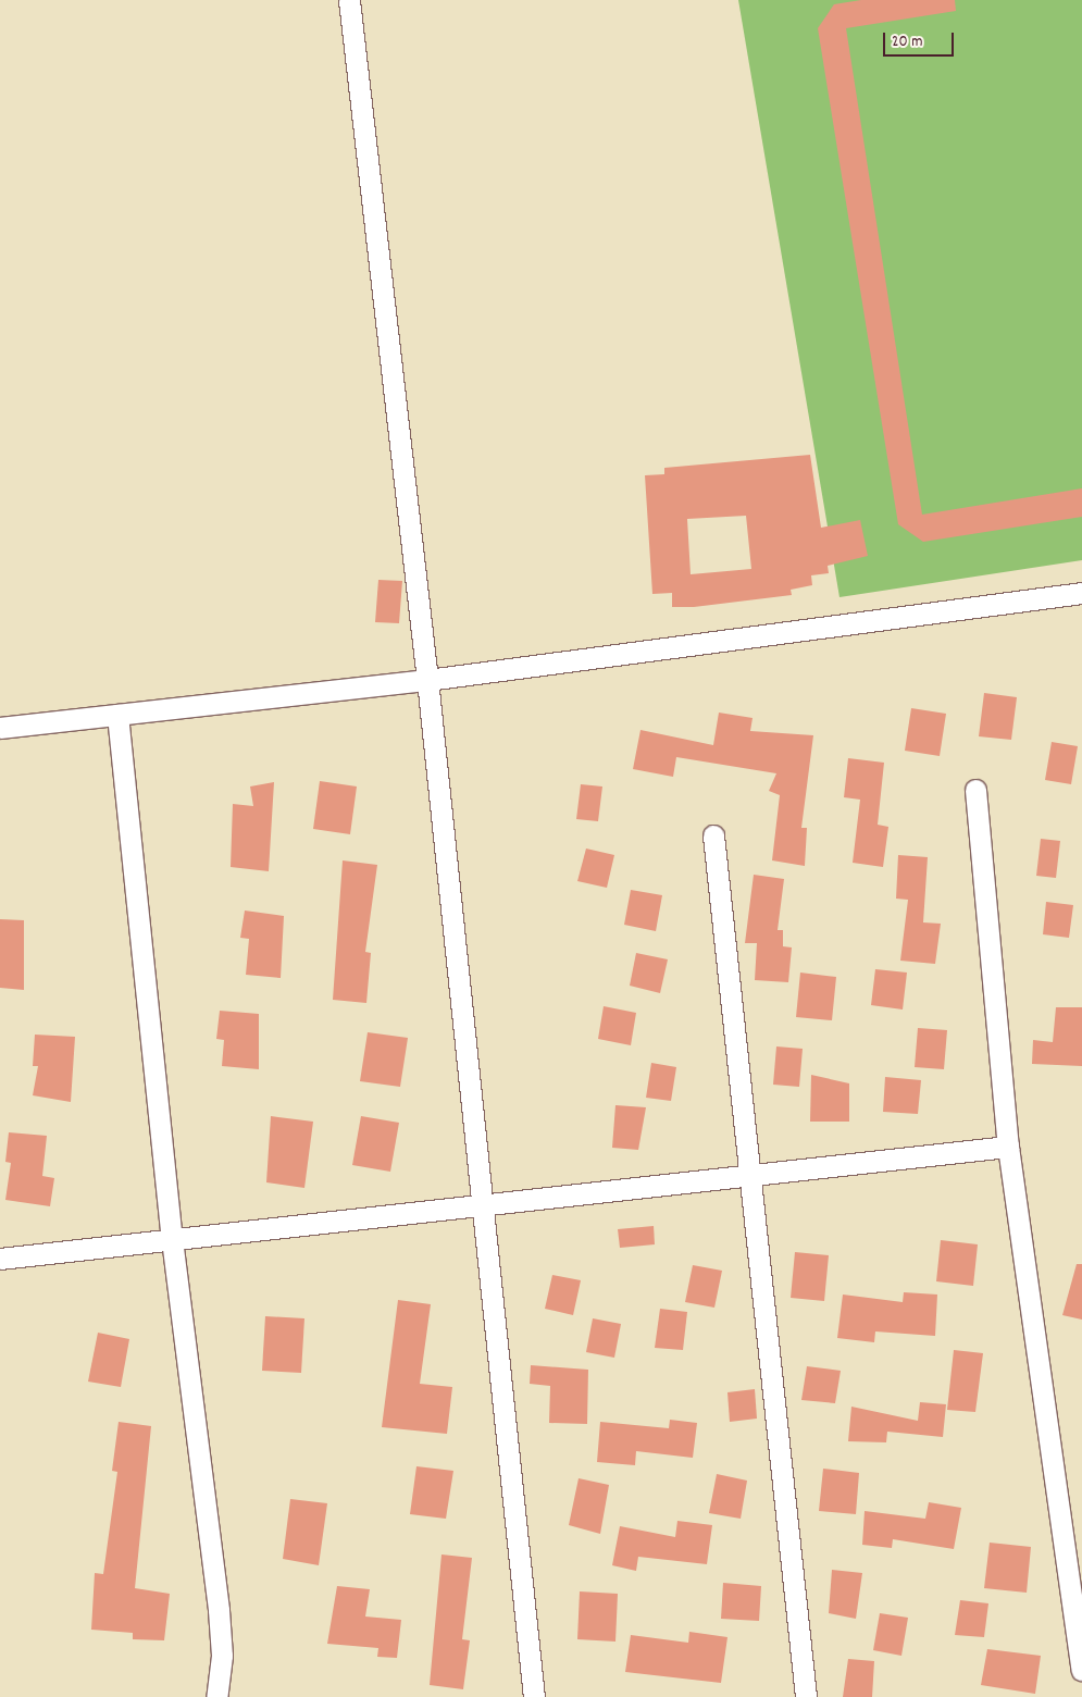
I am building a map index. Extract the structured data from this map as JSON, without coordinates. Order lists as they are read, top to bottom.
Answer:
{
  "scale_bar": "20 m"
}
